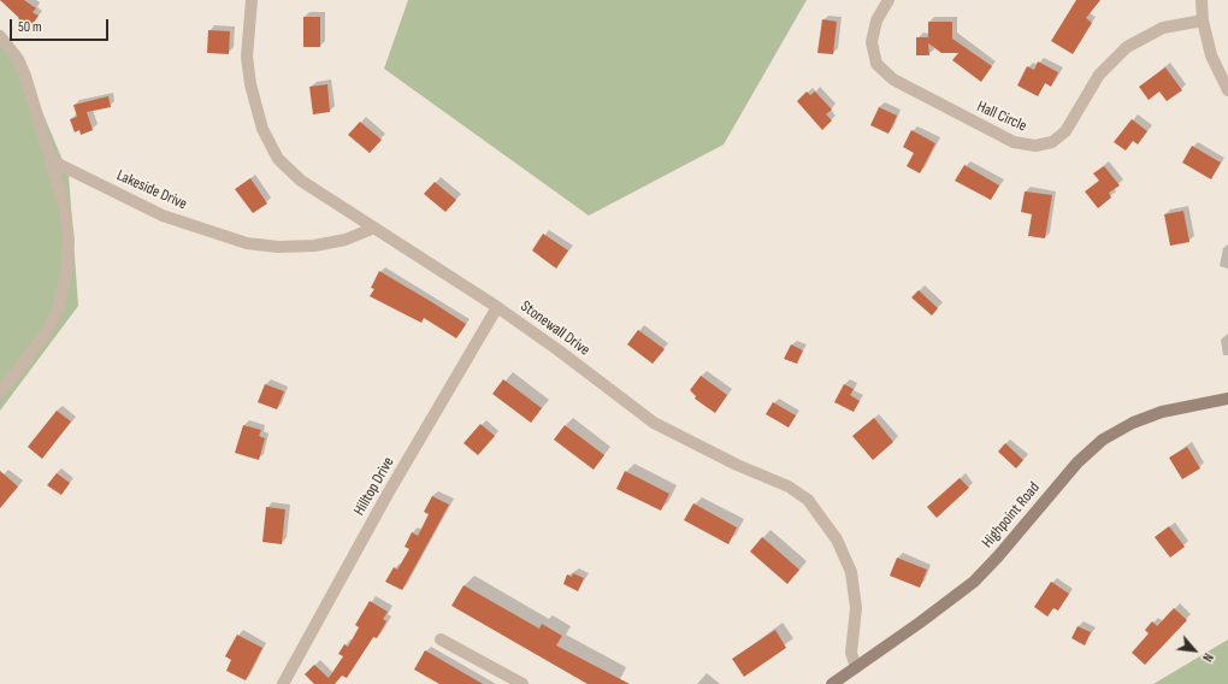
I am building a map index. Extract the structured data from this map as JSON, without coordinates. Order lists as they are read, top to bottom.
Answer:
{
  "streets": {
    "street": [
      "Hall Circle",
      "Lakeside Drive",
      "Stonewall Drive",
      "Hilltop Drive",
      "Highpoint Road"
    ]
  },
  "crossings": [
    ["Lakeside Drive", "Stonewall Drive"],
    ["Stonewall Drive", "Hilltop Drive"],
    ["Stonewall Drive", "Highpoint Road"]
  ],
  "scale_bar": "50 m",
  "north": "bottom right"
}
